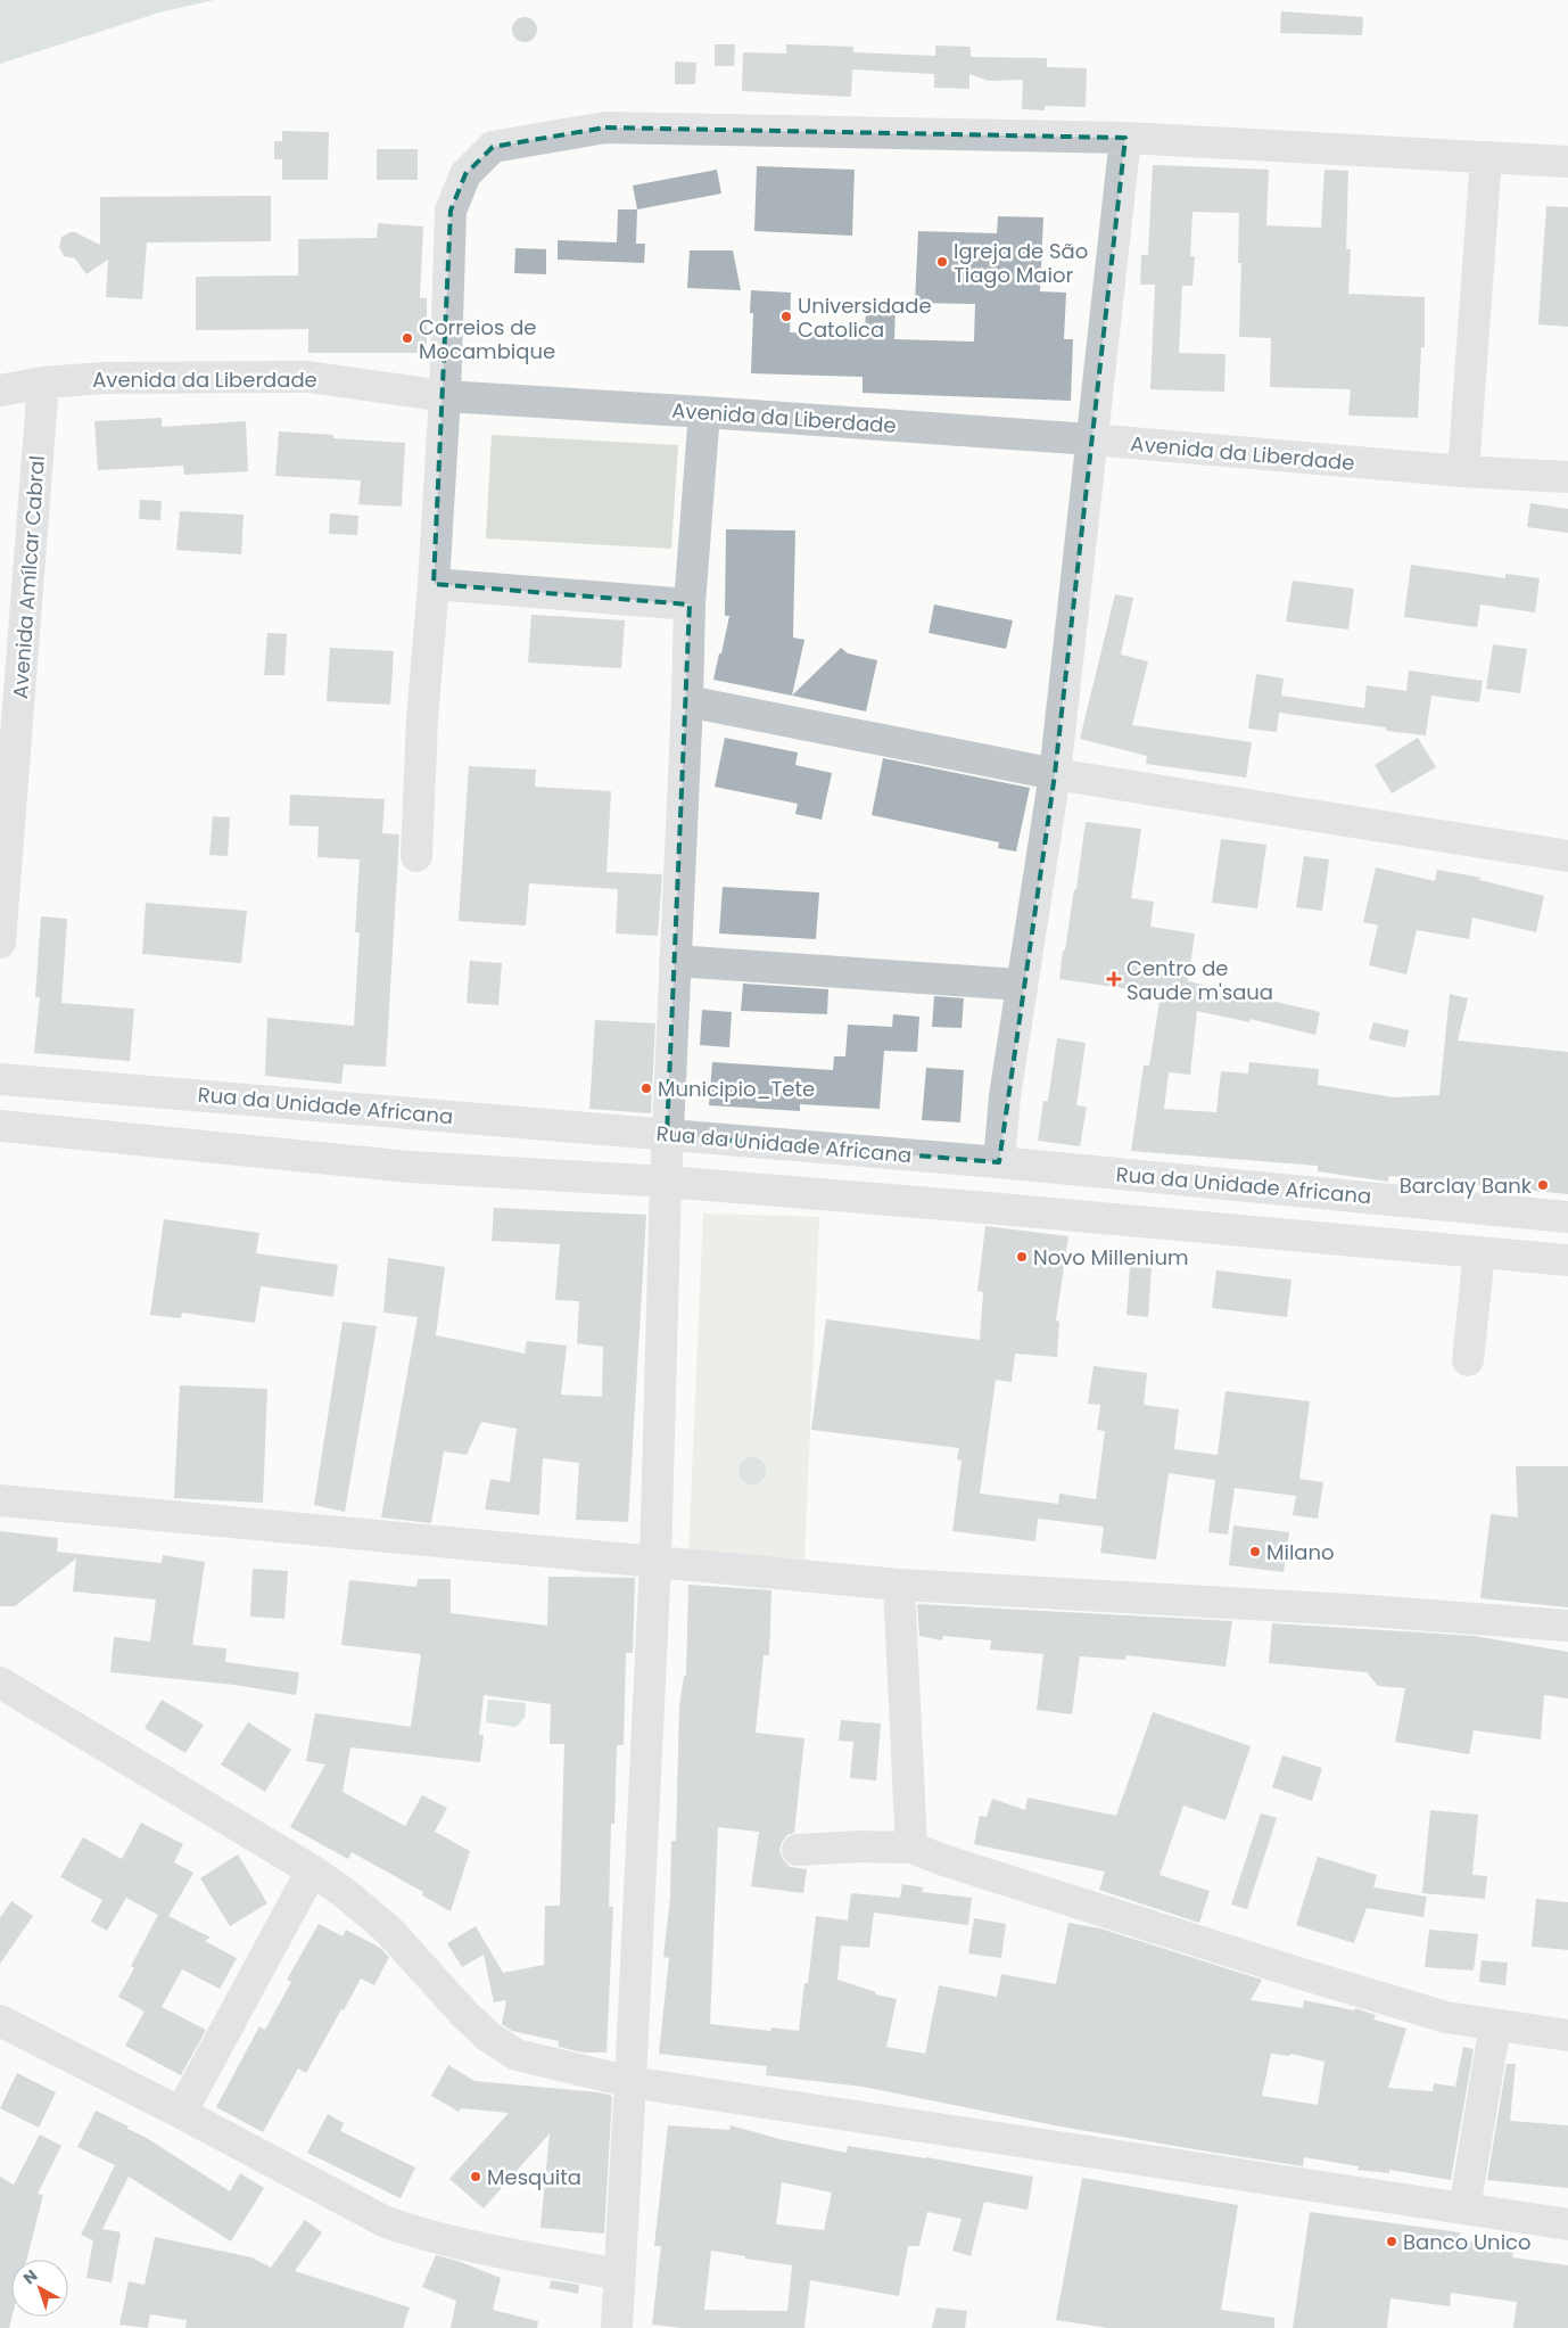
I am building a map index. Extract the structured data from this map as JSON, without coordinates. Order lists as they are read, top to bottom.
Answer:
{
  "streets": {
    "street": ["Avenida da Liberdade", "Avenida Amílcar Cabral", "Rua da Unidade Africana"]
  },
  "crossings": [
    ["Avenida da Liberdade", "Avenida Amílcar Cabral"]
  ],
  "places": {
    "other": [
      "Igreja de São Tiago Maior",
      "Universidade Catolica",
      "Correios de Mocambique",
      "Municipio_Tete",
      "Barclay Bank",
      "Novo Millenium",
      "Milano",
      "Mesquita",
      "Banco Unico"
    ],
    "health": ["Centro de Saude m'saua"]
  },
  "north": "top left"
}
